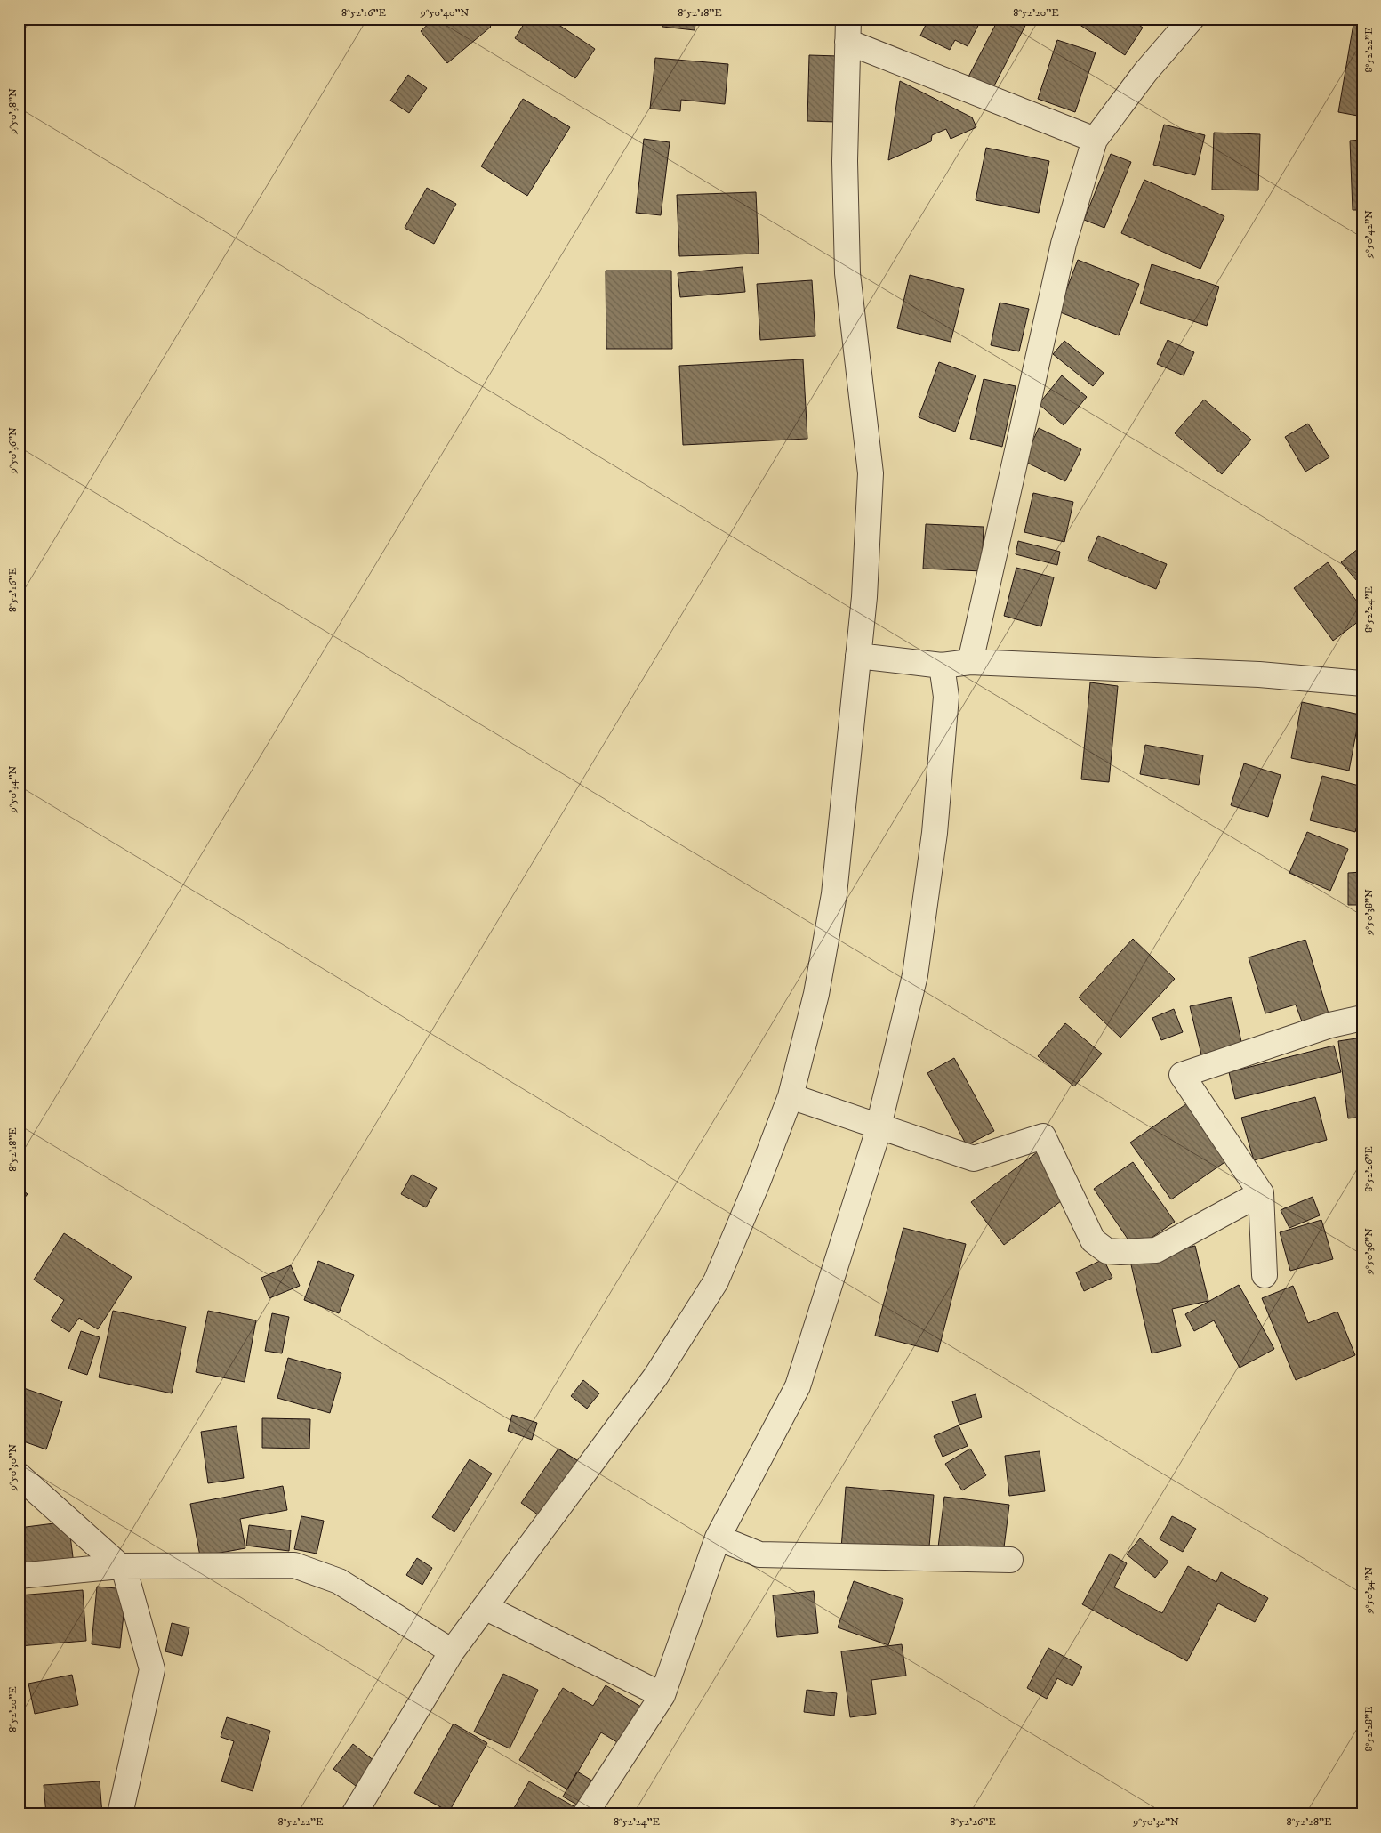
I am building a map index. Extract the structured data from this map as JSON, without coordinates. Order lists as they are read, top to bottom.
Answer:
{
  "coordinates": [
    "8°52'16\"E",
    "9°50'40\"N",
    "8°52'18\"E",
    "8°52'20\"E",
    "8°52'22\"E",
    "9°50'38\"N",
    "9°50'42\"N",
    "9°50'36\"N",
    "8°52'24\"E",
    "9°50'34\"N",
    "8°52'26\"E",
    "9°50'30\"N",
    "8°52'28\"E",
    "9°50'32\"N"
  ]
}
